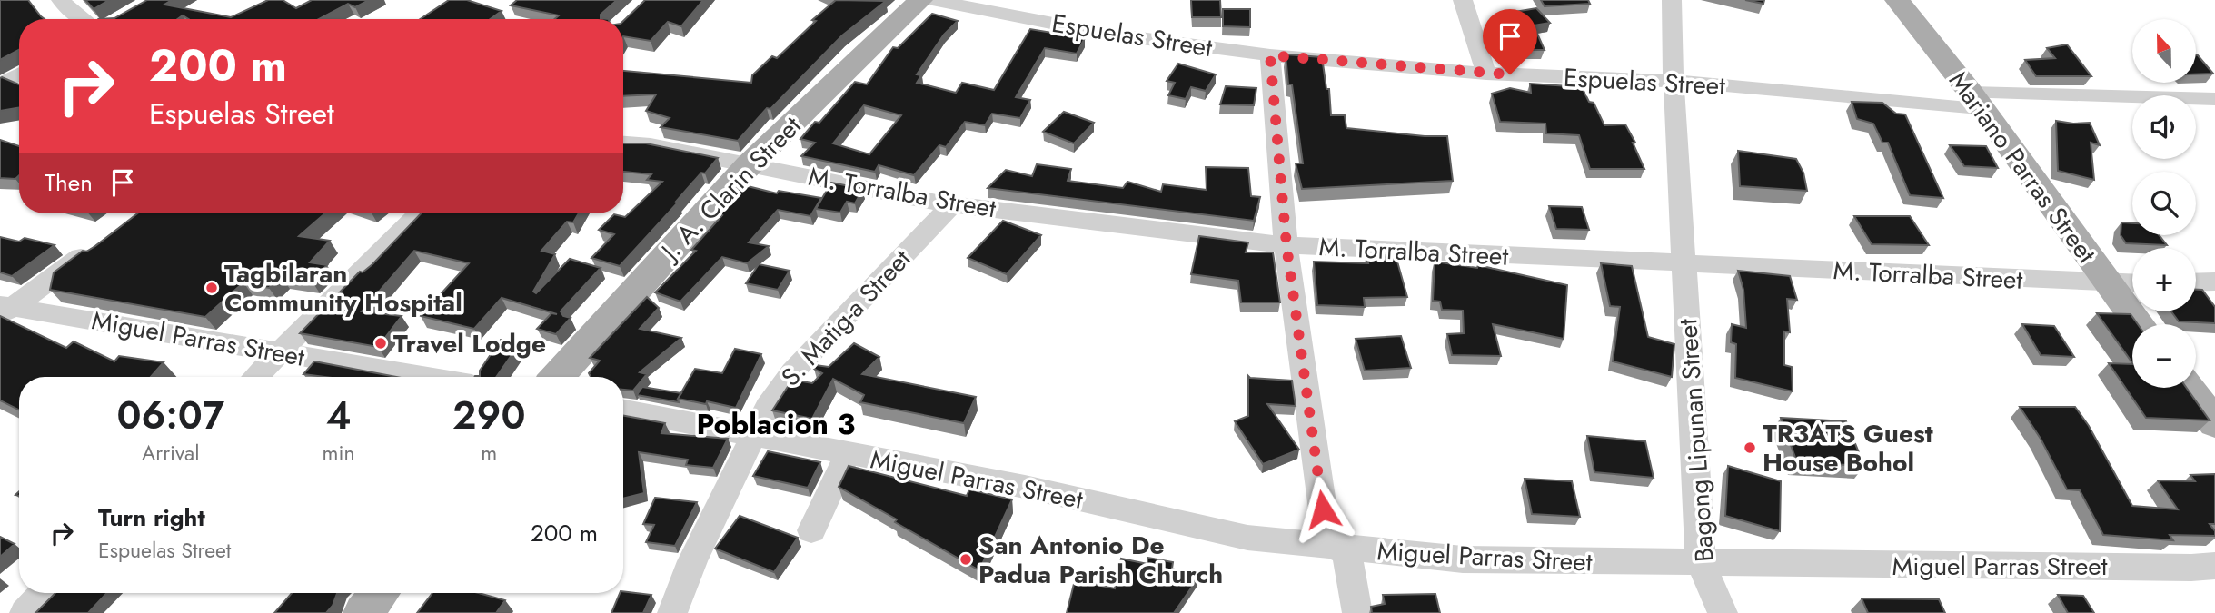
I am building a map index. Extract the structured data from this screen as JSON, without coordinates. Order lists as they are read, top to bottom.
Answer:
{
  "streets": {
    "main road": ["Mariano Parras Street", "J. A. Clarin Street"],
    "street": [
      "Espuelas Street",
      "M. Torralba Street",
      "S. Matig-a Street",
      "Miguel Parras Street",
      "Bagong Lipunan Street"
    ]
  },
  "crossings": [
    ["Espuelas Street", "Mariano Parras Street"],
    ["Espuelas Street", "Bagong Lipunan Street"],
    ["Mariano Parras Street", "M. Torralba Street"],
    ["J. A. Clarin Street", "M. Torralba Street"],
    ["M. Torralba Street", "S. Matig-a Street"],
    ["M. Torralba Street", "Bagong Lipunan Street"],
    ["S. Matig-a Street", "Miguel Parras Street"],
    ["Miguel Parras Street", "Bagong Lipunan Street"]
  ],
  "districts": ["Poblacion 3"],
  "places": [
    "Tagbilaran Community Hospital",
    "Travel Lodge",
    "TR3ATS Guest House Bohol",
    "San Antonio De Padua Parish Church"
  ],
  "north": "top",
  "page": {
    "map_buttons": ["+", "−"],
    "turn": ["200 m", "Espuelas Street"],
    "then": "Then",
    "eta": [
      "06:07",
      "Arrival",
      "4",
      "min",
      "290",
      "m"
    ],
    "list": [
      {
        "name": "Turn right",
        "note": "Espuelas Street",
        "value": "200 m"
      }
    ]
  }
}
